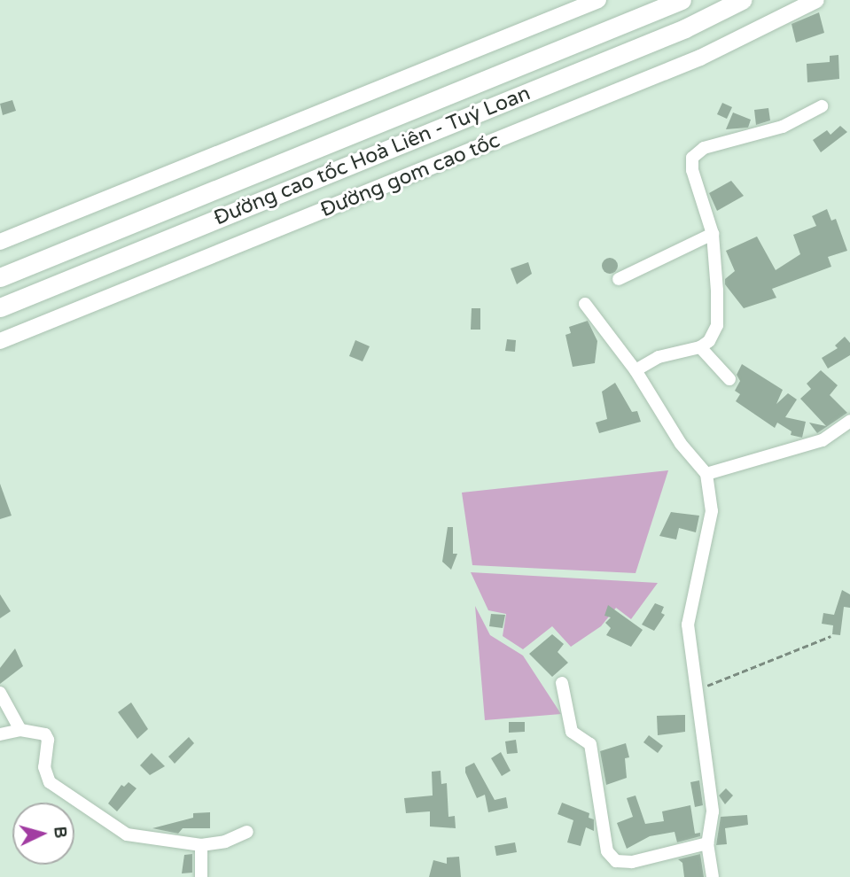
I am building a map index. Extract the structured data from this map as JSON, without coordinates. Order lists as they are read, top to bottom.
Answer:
{
  "streets": {
    "highway": ["Đường cao tốc Hoà Liên - Tuý Loan"],
    "main road": ["Đường gom cao tốc"]
  },
  "north": "right"
}
